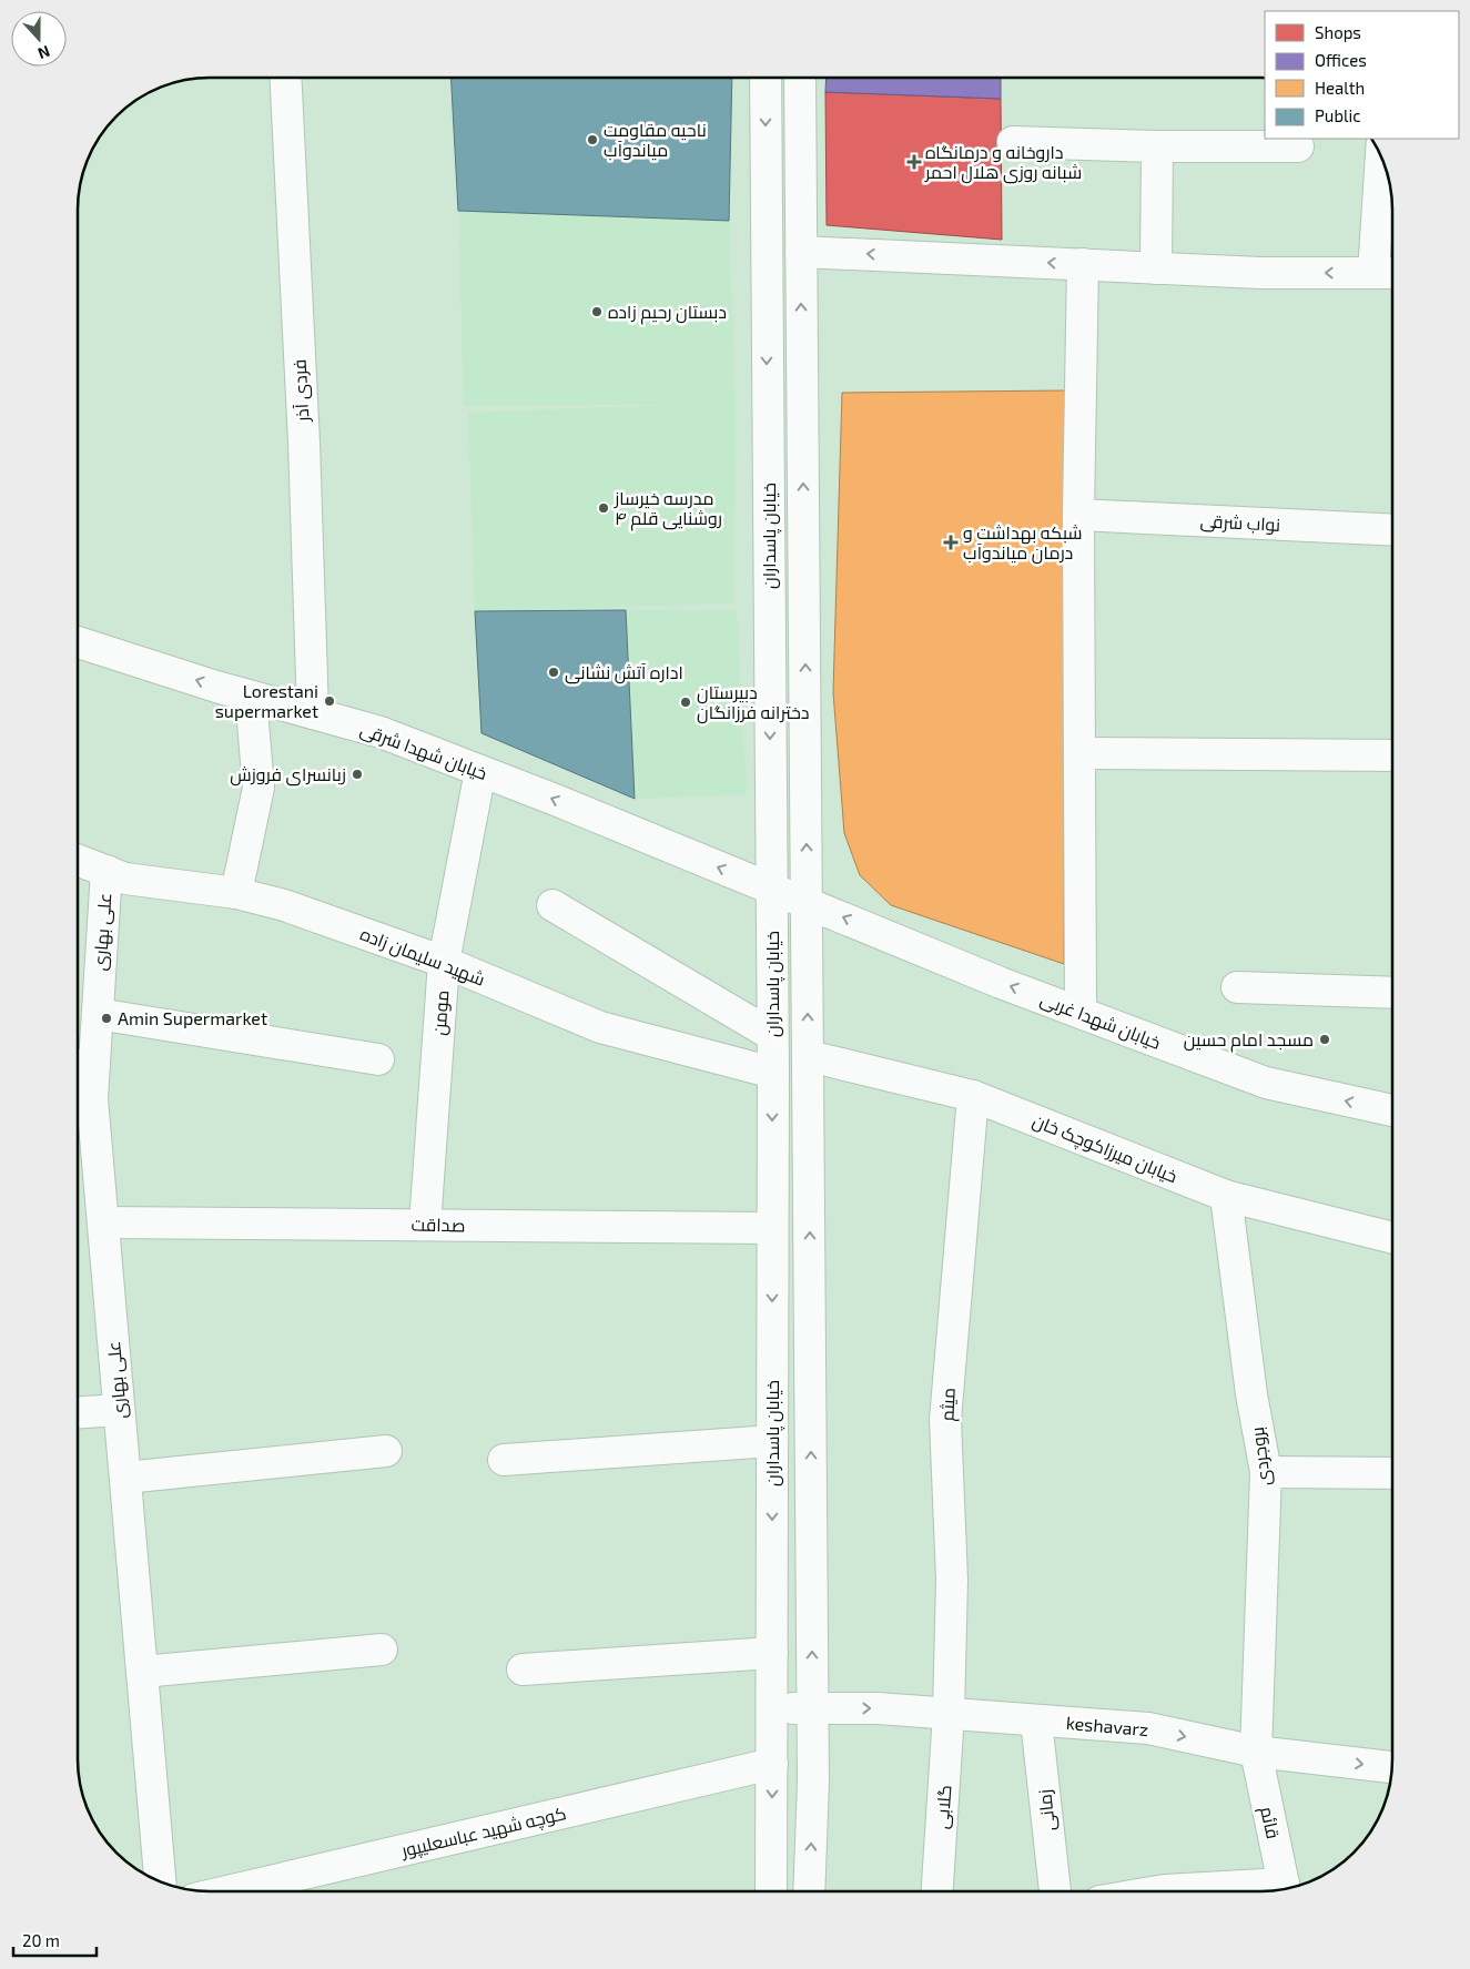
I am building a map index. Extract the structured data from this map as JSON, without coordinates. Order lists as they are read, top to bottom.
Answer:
{
  "streets": {
    "street": [
      "فردی آذر",
      "نواب شرقی",
      "خیابان پاسداران",
      "خیابان شهدا شرقی",
      "علی بهاری",
      "شهید سلیمان زاده",
      "مومن",
      "خیابان شهدا غربی",
      "خیابان میرزاکوچک خان",
      "صداقت",
      "میثم",
      "بروجردی",
      "keshavarz",
      "گلابی",
      "زمانی",
      "قائم",
      "کوچه شهید عباسعلیپور"
    ]
  },
  "crossings": [
    ["فردی آذر", "خیابان شهدا شرقی"],
    ["خیابان پاسداران", "خیابان شهدا شرقی"],
    ["خیابان پاسداران", "شهید سلیمان زاده"],
    ["خیابان پاسداران", "خیابان شهدا غربی"],
    ["خیابان پاسداران", "خیابان میرزاکوچک خان"],
    ["خیابان پاسداران", "صداقت"],
    ["خیابان پاسداران", "keshavarz"],
    ["خیابان پاسداران", "کوچه شهید عباسعلیپور"],
    ["خیابان شهدا شرقی", "مومن"],
    ["خیابان شهدا شرقی", "خیابان شهدا غربی"],
    ["علی بهاری", "شهید سلیمان زاده"],
    ["علی بهاری", "صداقت"],
    ["شهید سلیمان زاده", "مومن"],
    ["مومن", "صداقت"],
    ["خیابان میرزاکوچک خان", "میثم"],
    ["خیابان میرزاکوچک خان", "بروجردی"],
    ["میثم", "keshavarz"],
    ["میثم", "گلابی"],
    ["بروجردی", "keshavarz"],
    ["بروجردی", "قائم"],
    ["keshavarz", "گلابی"],
    ["keshavarz", "زمانی"],
    ["keshavarz", "قائم"]
  ],
  "one_way": ["keshavarz"],
  "places": {
    "other": [
      "ناحیه مقاومت میاندوآب",
      "دبستان رحیم زاده",
      "مدرسه خیرساز روشنایی قلم ۴",
      "اداره آتش نشانی",
      "Lorestani supermarket",
      "دبیرستان دخترانه فرزانگان",
      "زبانسرای فروزش",
      "Amin Supermarket",
      "مسجد امام حسین"
    ],
    "health": ["داروخانه و درمانگاه شبانه روزی هلال احمر", "شبکه بهداشت و درمان میاندوآب"]
  },
  "legend": [
    "Shops",
    "Offices",
    "Health",
    "Public"
  ],
  "scale_bar": "20 m",
  "north": "bottom"
}
